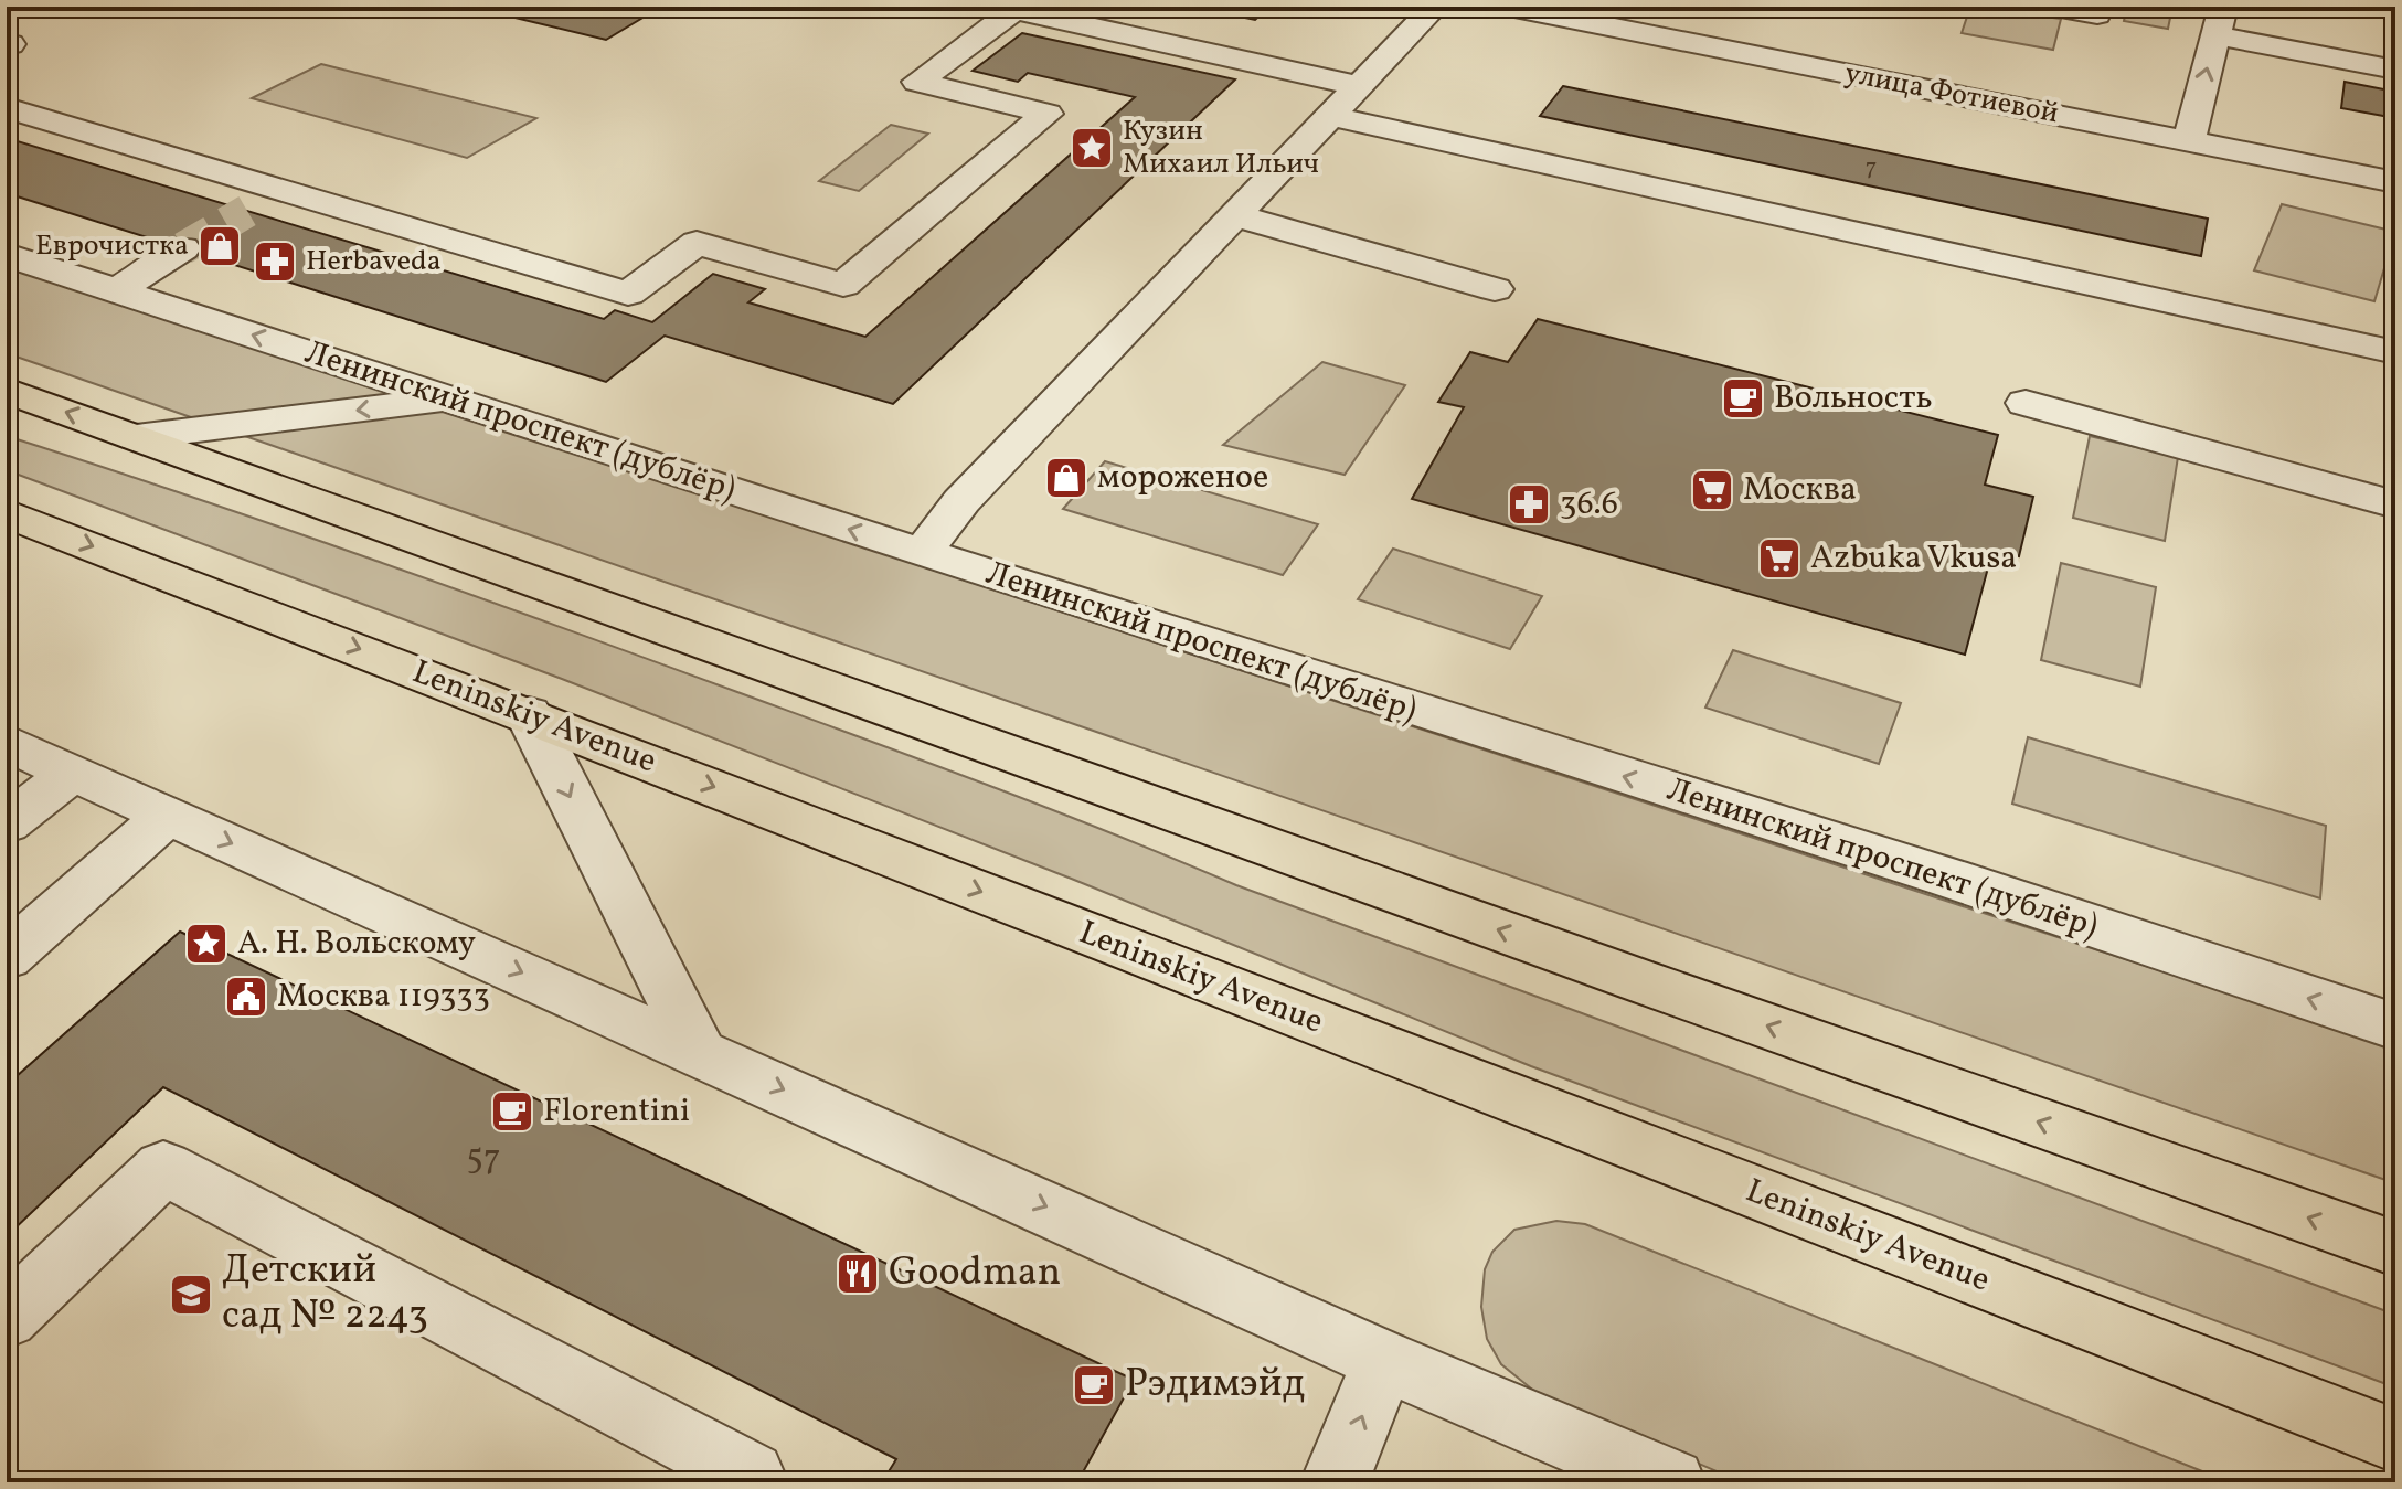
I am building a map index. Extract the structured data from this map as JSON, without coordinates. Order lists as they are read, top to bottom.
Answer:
{
  "streets": {
    "main road": ["Leninskiy Avenue"],
    "street": ["улица Фотиевой", "Ленинский проспект (дублёр)"]
  },
  "places": {
    "place": ["Кузин Михаил Ильич", "А. Н. Вольскому"],
    "shop": ["Еврочистка", "мороженое"],
    "pharmacy": ["Herbaveda", "36.6"],
    "cafe": ["Вольность", "Florentini", "Рэдимэйд"],
    "supermarket": ["Москва", "Azbuka Vkusa"],
    "public building": ["Москва 119333"],
    "restaurant": ["Goodman"],
    "school or university": ["Детский сад № 2243"]
  },
  "house_numbers": ["7", "57"]
}
